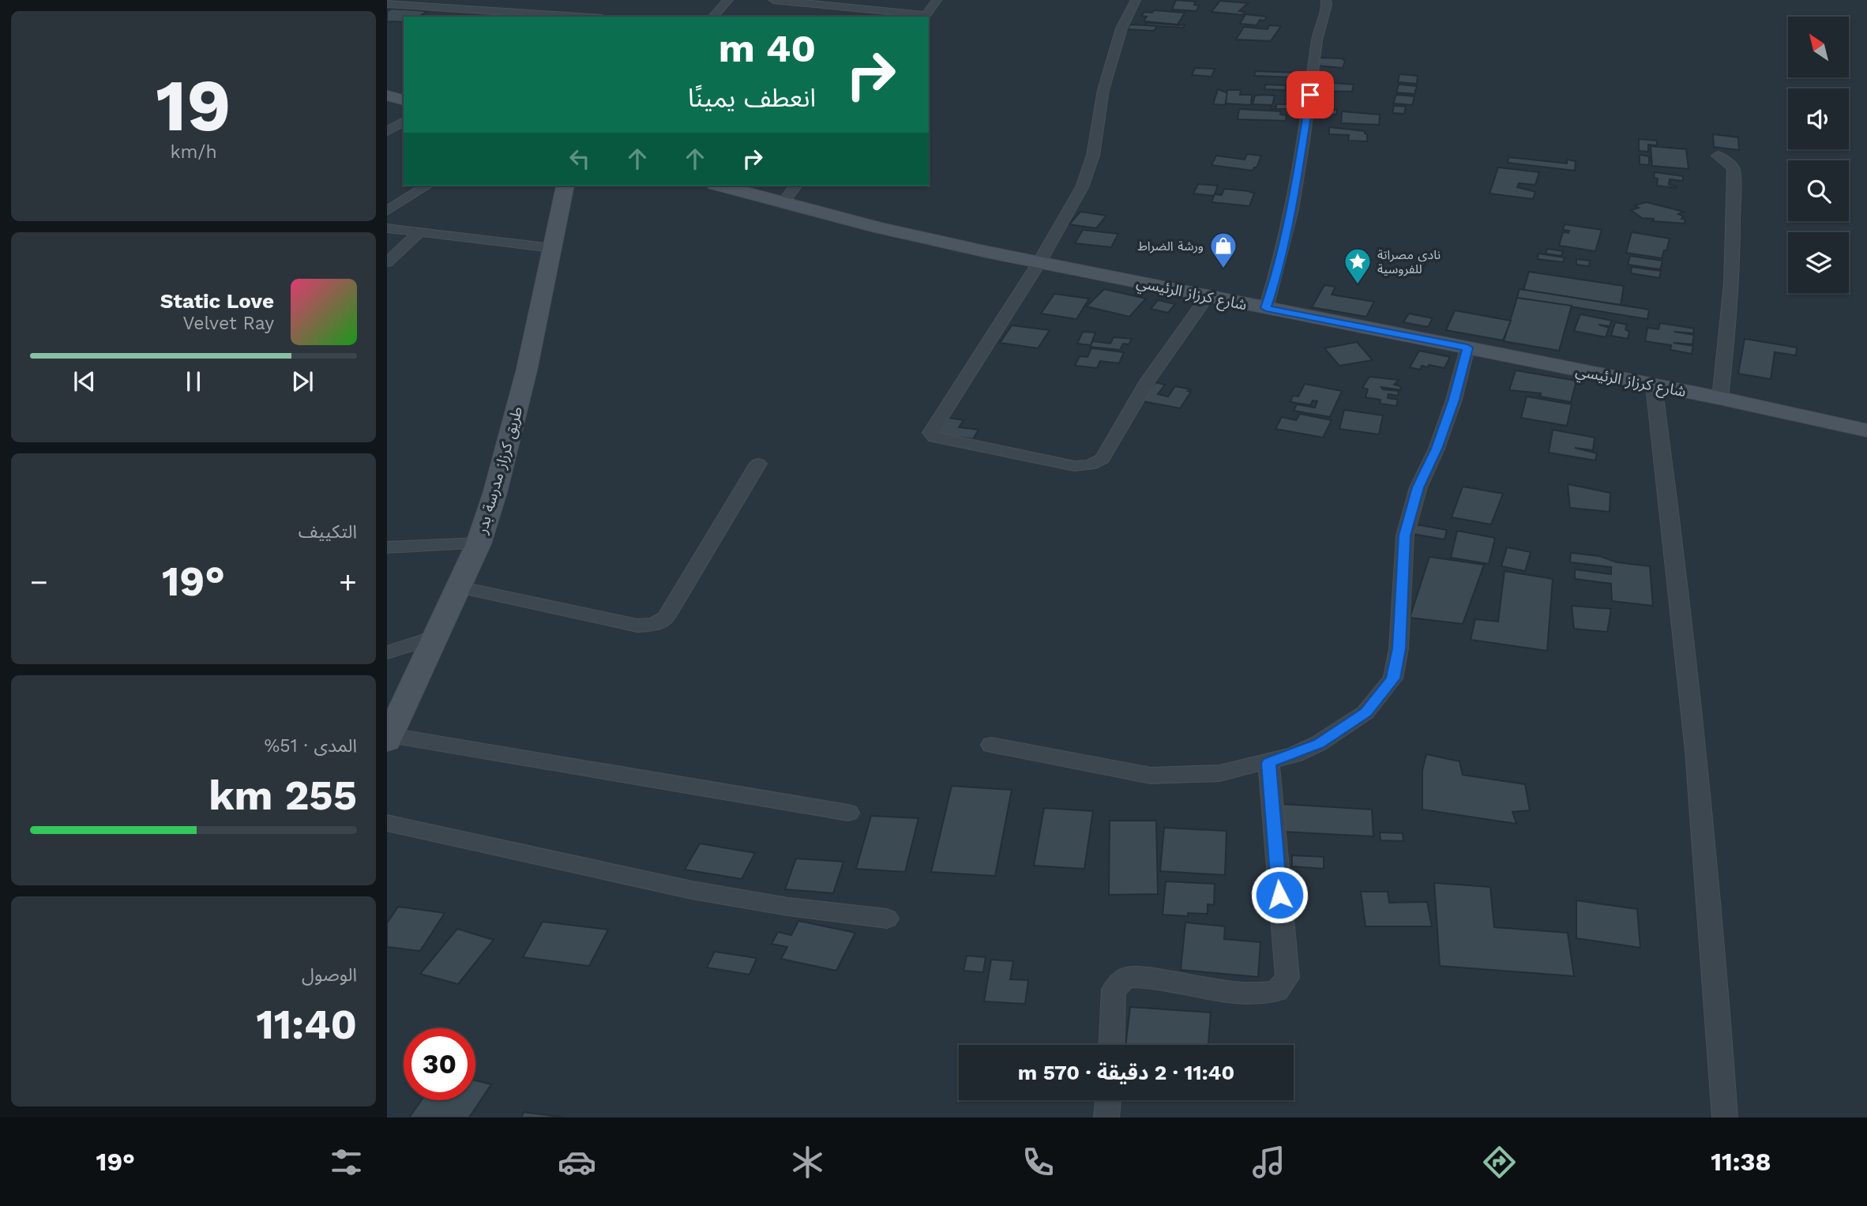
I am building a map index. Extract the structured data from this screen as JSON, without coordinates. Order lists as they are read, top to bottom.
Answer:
{
  "streets": {
    "street": ["شارع كرزاز الرئيسي", "طريق كرزاز مدرسة بدر"]
  },
  "places": {
    "shop": ["ورشة الضراط"],
    "place": ["نادي مصراتة للفروسية"]
  },
  "north": "top left",
  "page": {
    "tile": [
      ["19", "km/h"],
      "التكييف",
      ["المدى · 51%", "255 km"],
      ["الوصول", "11:40"]
    ],
    "turn": ["40 m", "انعطف يمينًا"],
    "song": ["Static Love", "Velvet Ray"],
    "heat": ["−", "19°", "+"],
    "limit": "30",
    "trip": "11:40 · 2 دقيقة · 570 m",
    "tabs": ["11:38", "19°"]
  }
}
